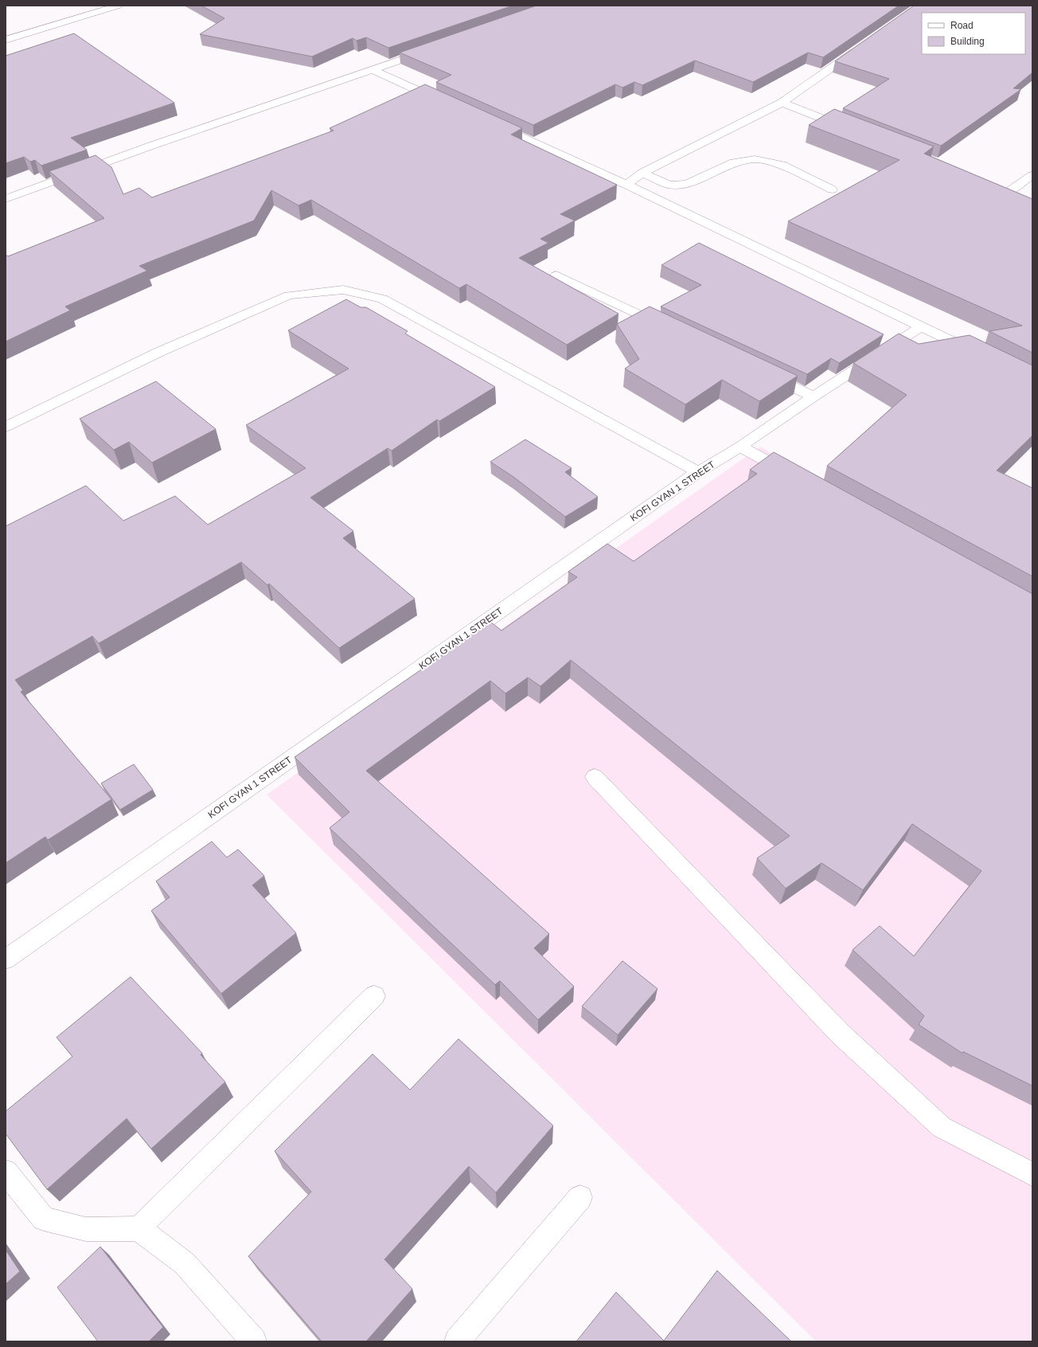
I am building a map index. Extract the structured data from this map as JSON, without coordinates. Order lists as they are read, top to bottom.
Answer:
{
  "streets": {
    "street": ["KOFI GYAN 1 STREET"]
  },
  "legend": ["Road", "Building"]
}
